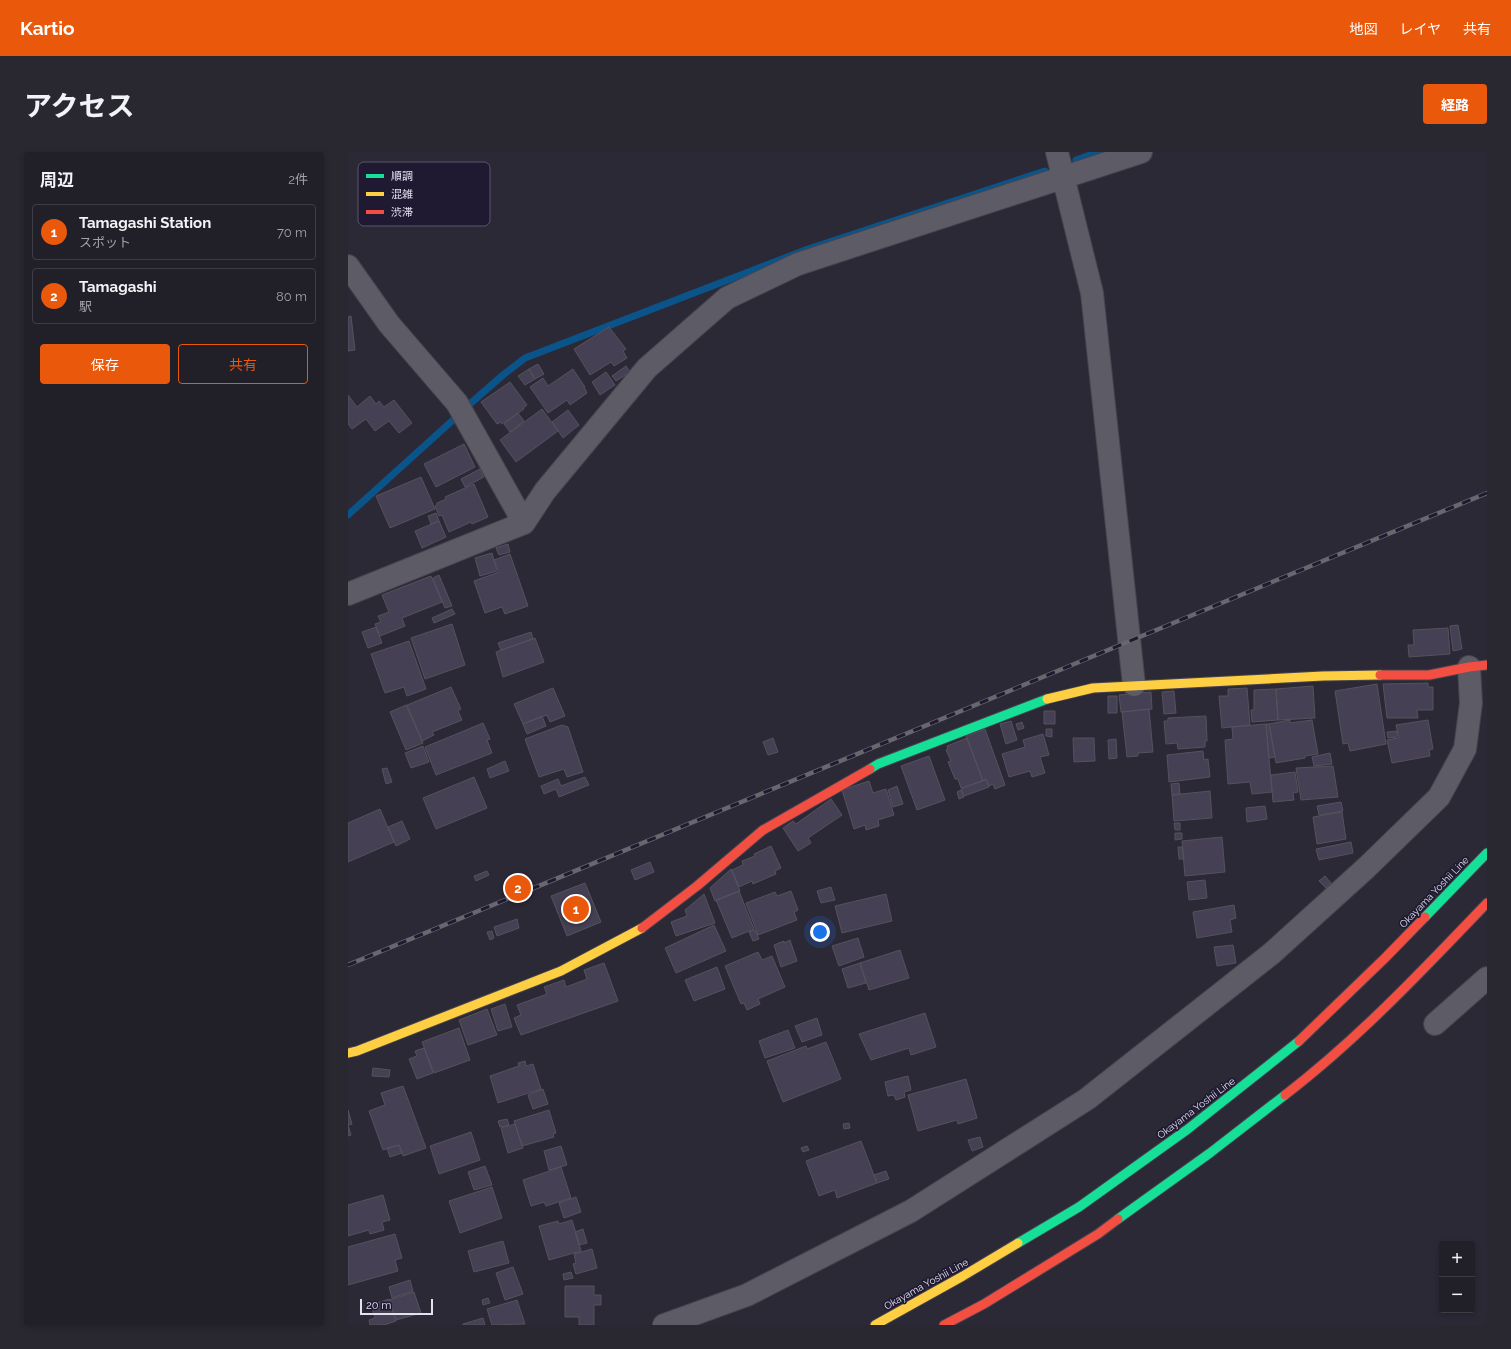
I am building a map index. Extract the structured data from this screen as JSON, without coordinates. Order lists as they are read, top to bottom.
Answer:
{
  "streets": {
    "main road": ["Okayama Yoshii Line"]
  },
  "legend": ["順調", "混雑", "渋滞"],
  "scale_bar": "20 m",
  "page": {
    "header": "Kartio",
    "nav": ["地図", "レイヤ", "共有"],
    "title": "アクセス",
    "buttons": [
      "経路",
      ["保存", "共有"]
    ],
    "heading": ["周辺", "2件"],
    "list": [
      {
        "mark": "1",
        "name": "Tamagashi Station",
        "note": "スポット",
        "value": "70 m"
      },
      {
        "mark": "2",
        "name": "Tamagashi",
        "note": "駅",
        "value": "80 m"
      }
    ],
    "pins": ["2", "1"],
    "map_buttons": ["+", "−"],
    "scale": "20 m"
  }
}
